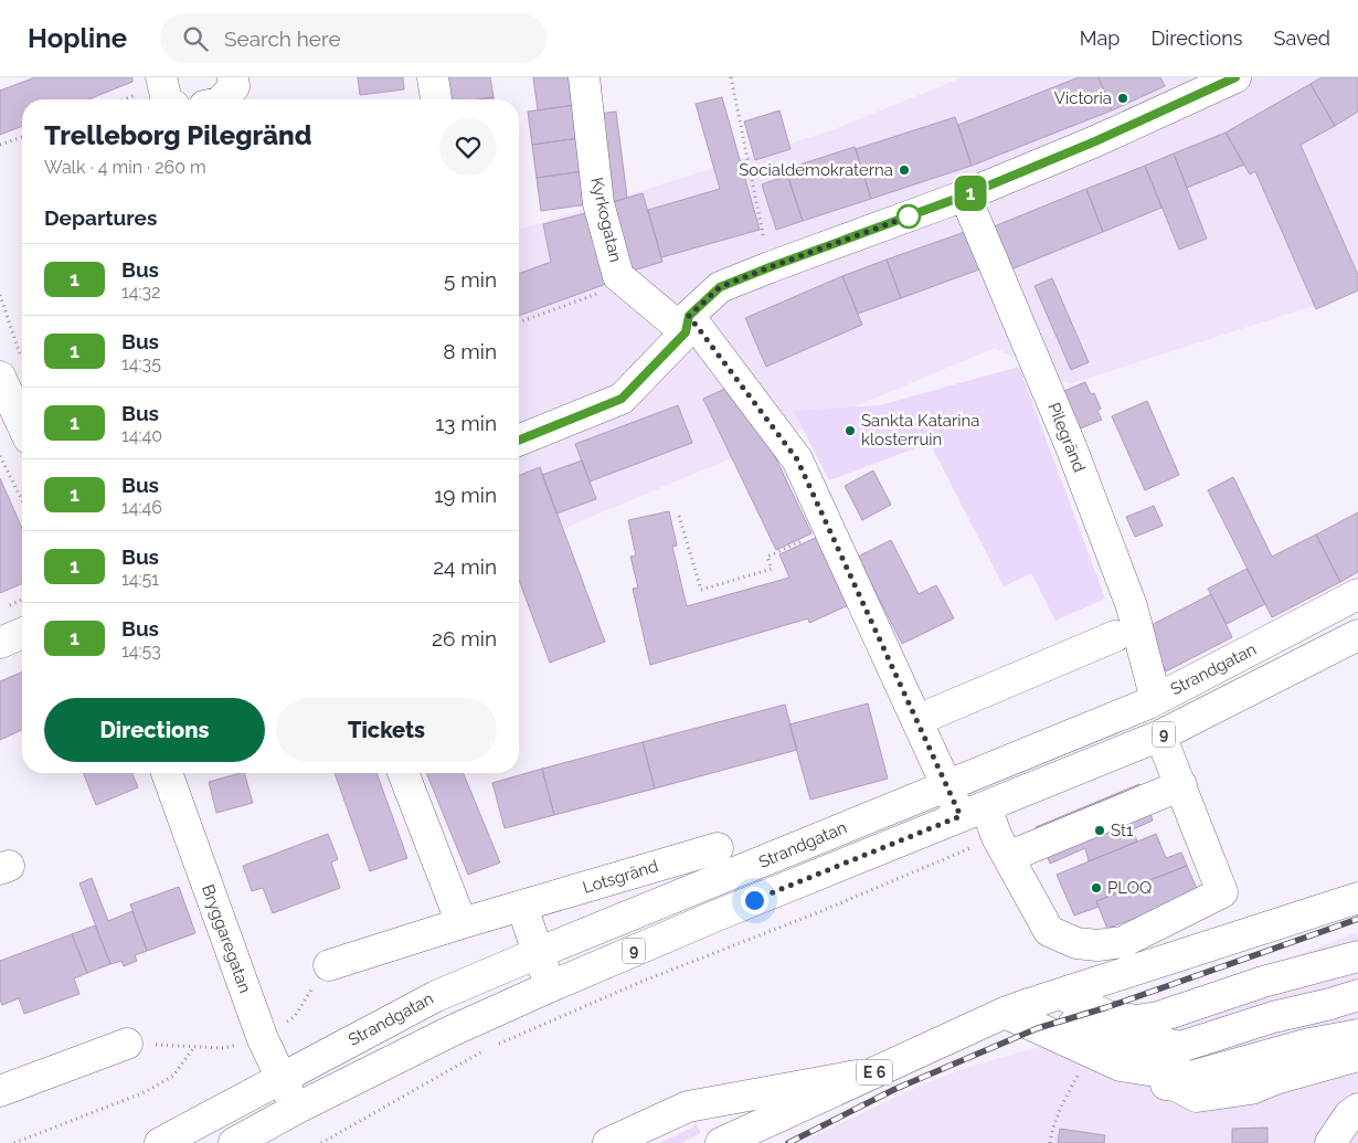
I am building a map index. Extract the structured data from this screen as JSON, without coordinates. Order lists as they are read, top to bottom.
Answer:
{
  "streets": {
    "main road": [
      "Kyrkogatan",
      "Pilegränd",
      "Strandgatan",
      "9",
      "Lotsgränd",
      "Bryggaregatan",
      "E 6"
    ]
  },
  "crossings": [
    ["Kyrkogatan", "Strandgatan"],
    ["Strandgatan", "Bryggaregatan"]
  ],
  "places": [
    "Victoria",
    "Socialdemokraterna",
    "Sankta Katarina klosterruin",
    "St1",
    "PLOQ"
  ],
  "lines": ["bus line 1"],
  "page": {
    "header": "Hopline",
    "search": "Search here",
    "nav": ["Map", "Directions", "Saved"],
    "on_map": "1",
    "heading": [
      ["Trelleborg Pilegränd", "Walk · 4 min · 260 m"],
      "Departures"
    ],
    "list": [
      {
        "mark": "1",
        "name": "Bus",
        "note": "14:32",
        "value": "5 min"
      },
      {
        "mark": "1",
        "name": "Bus",
        "note": "14:35",
        "value": "8 min"
      },
      {
        "mark": "1",
        "name": "Bus",
        "note": "14:40",
        "value": "13 min"
      },
      {
        "mark": "1",
        "name": "Bus",
        "note": "14:46",
        "value": "19 min"
      },
      {
        "mark": "1",
        "name": "Bus",
        "note": "14:51",
        "value": "24 min"
      },
      {
        "mark": "1",
        "name": "Bus",
        "note": "14:53",
        "value": "26 min"
      }
    ],
    "buttons": ["Directions", "Tickets"]
  }
}
